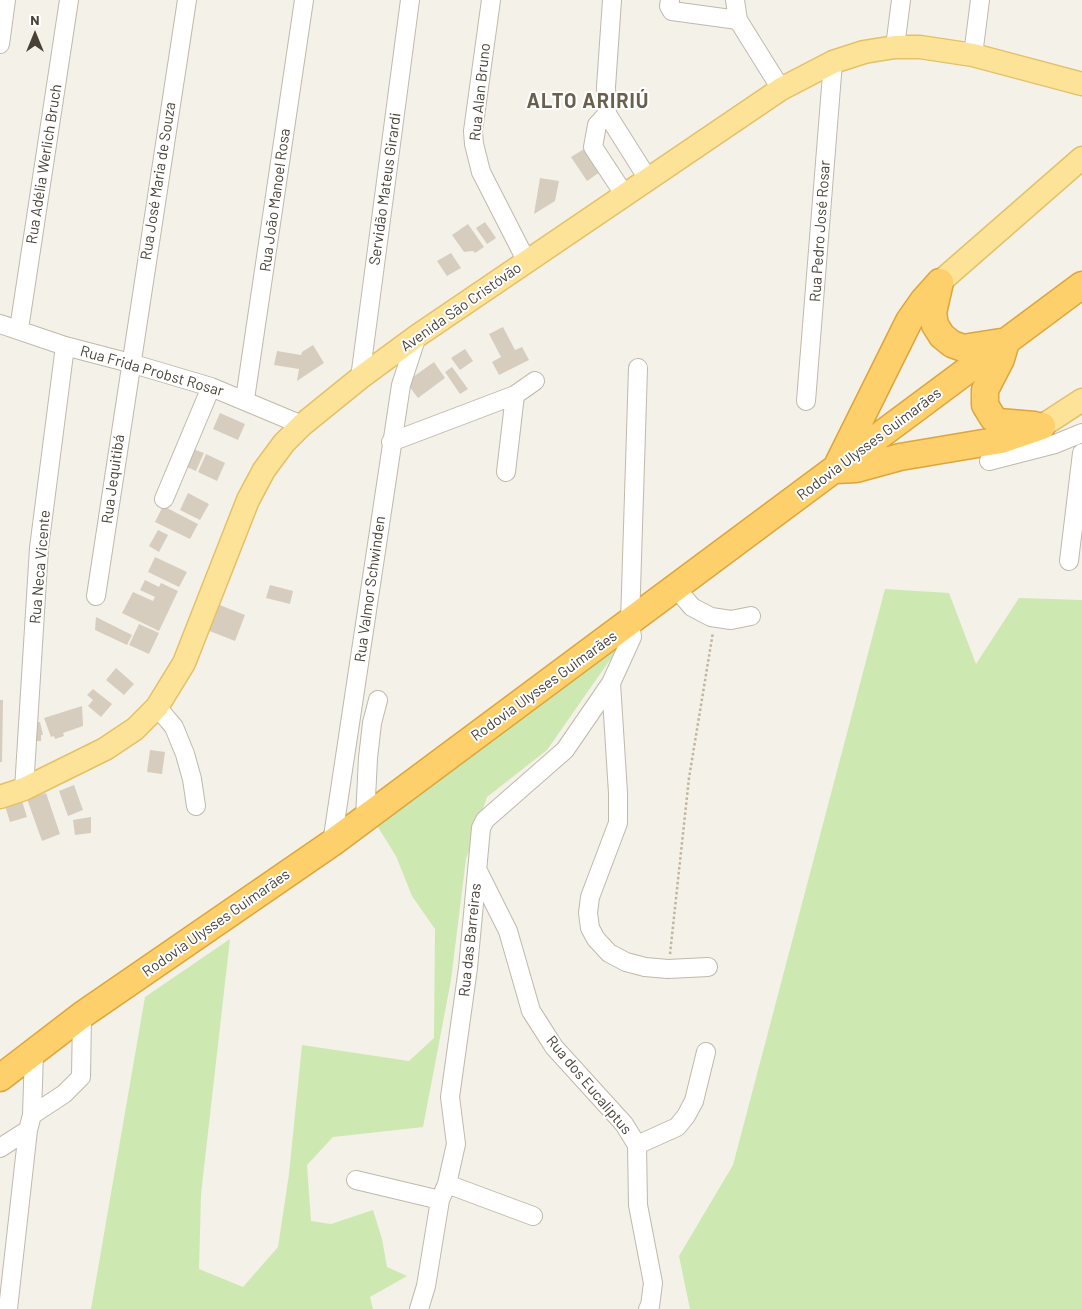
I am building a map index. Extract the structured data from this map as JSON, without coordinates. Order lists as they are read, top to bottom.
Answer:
{
  "streets": {
    "highway": ["Rodovia Ulysses Guimarães"],
    "main road": ["Avenida São Cristóvão"],
    "street": [
      "Rua Alan Bruno",
      "Rua Adélia Werlich Bruch",
      "Rua José Maria de Souza",
      "Servidão Mateus Girardi",
      "Rua João Manoel Rosa",
      "Rua Pedro José Rosar",
      "Rua Frida Probst Rosar",
      "Rua Jequitibá",
      "Rua Neca Vicente",
      "Rua Valmor Schwinden",
      "Rua das Barreiras",
      "Rua dos Eucaliptus"
    ]
  },
  "crossings": [
    ["Rua Alan Bruno", "Avenida São Cristóvão"],
    ["Rua Adélia Werlich Bruch", "Rua Frida Probst Rosar"],
    ["Rua José Maria de Souza", "Rua Frida Probst Rosar"],
    ["Rua José Maria de Souza", "Rua Jequitibá"],
    ["Servidão Mateus Girardi", "Avenida São Cristóvão"],
    ["Rua João Manoel Rosa", "Rua Frida Probst Rosar"],
    ["Rua Pedro José Rosar", "Avenida São Cristóvão"],
    ["Avenida São Cristóvão", "Rua Frida Probst Rosar"],
    ["Avenida São Cristóvão", "Rua Neca Vicente"],
    ["Avenida São Cristóvão", "Rua Valmor Schwinden"],
    ["Rua Frida Probst Rosar", "Rua Jequitibá"],
    ["Rua Frida Probst Rosar", "Rua Neca Vicente"],
    ["Rodovia Ulysses Guimarães", "Rua Valmor Schwinden"],
    ["Rodovia Ulysses Guimarães", "Rua das Barreiras"],
    ["Rua das Barreiras", "Rua dos Eucaliptus"]
  ],
  "districts": ["ALTO ARIRIÚ"],
  "north": "top"
}
